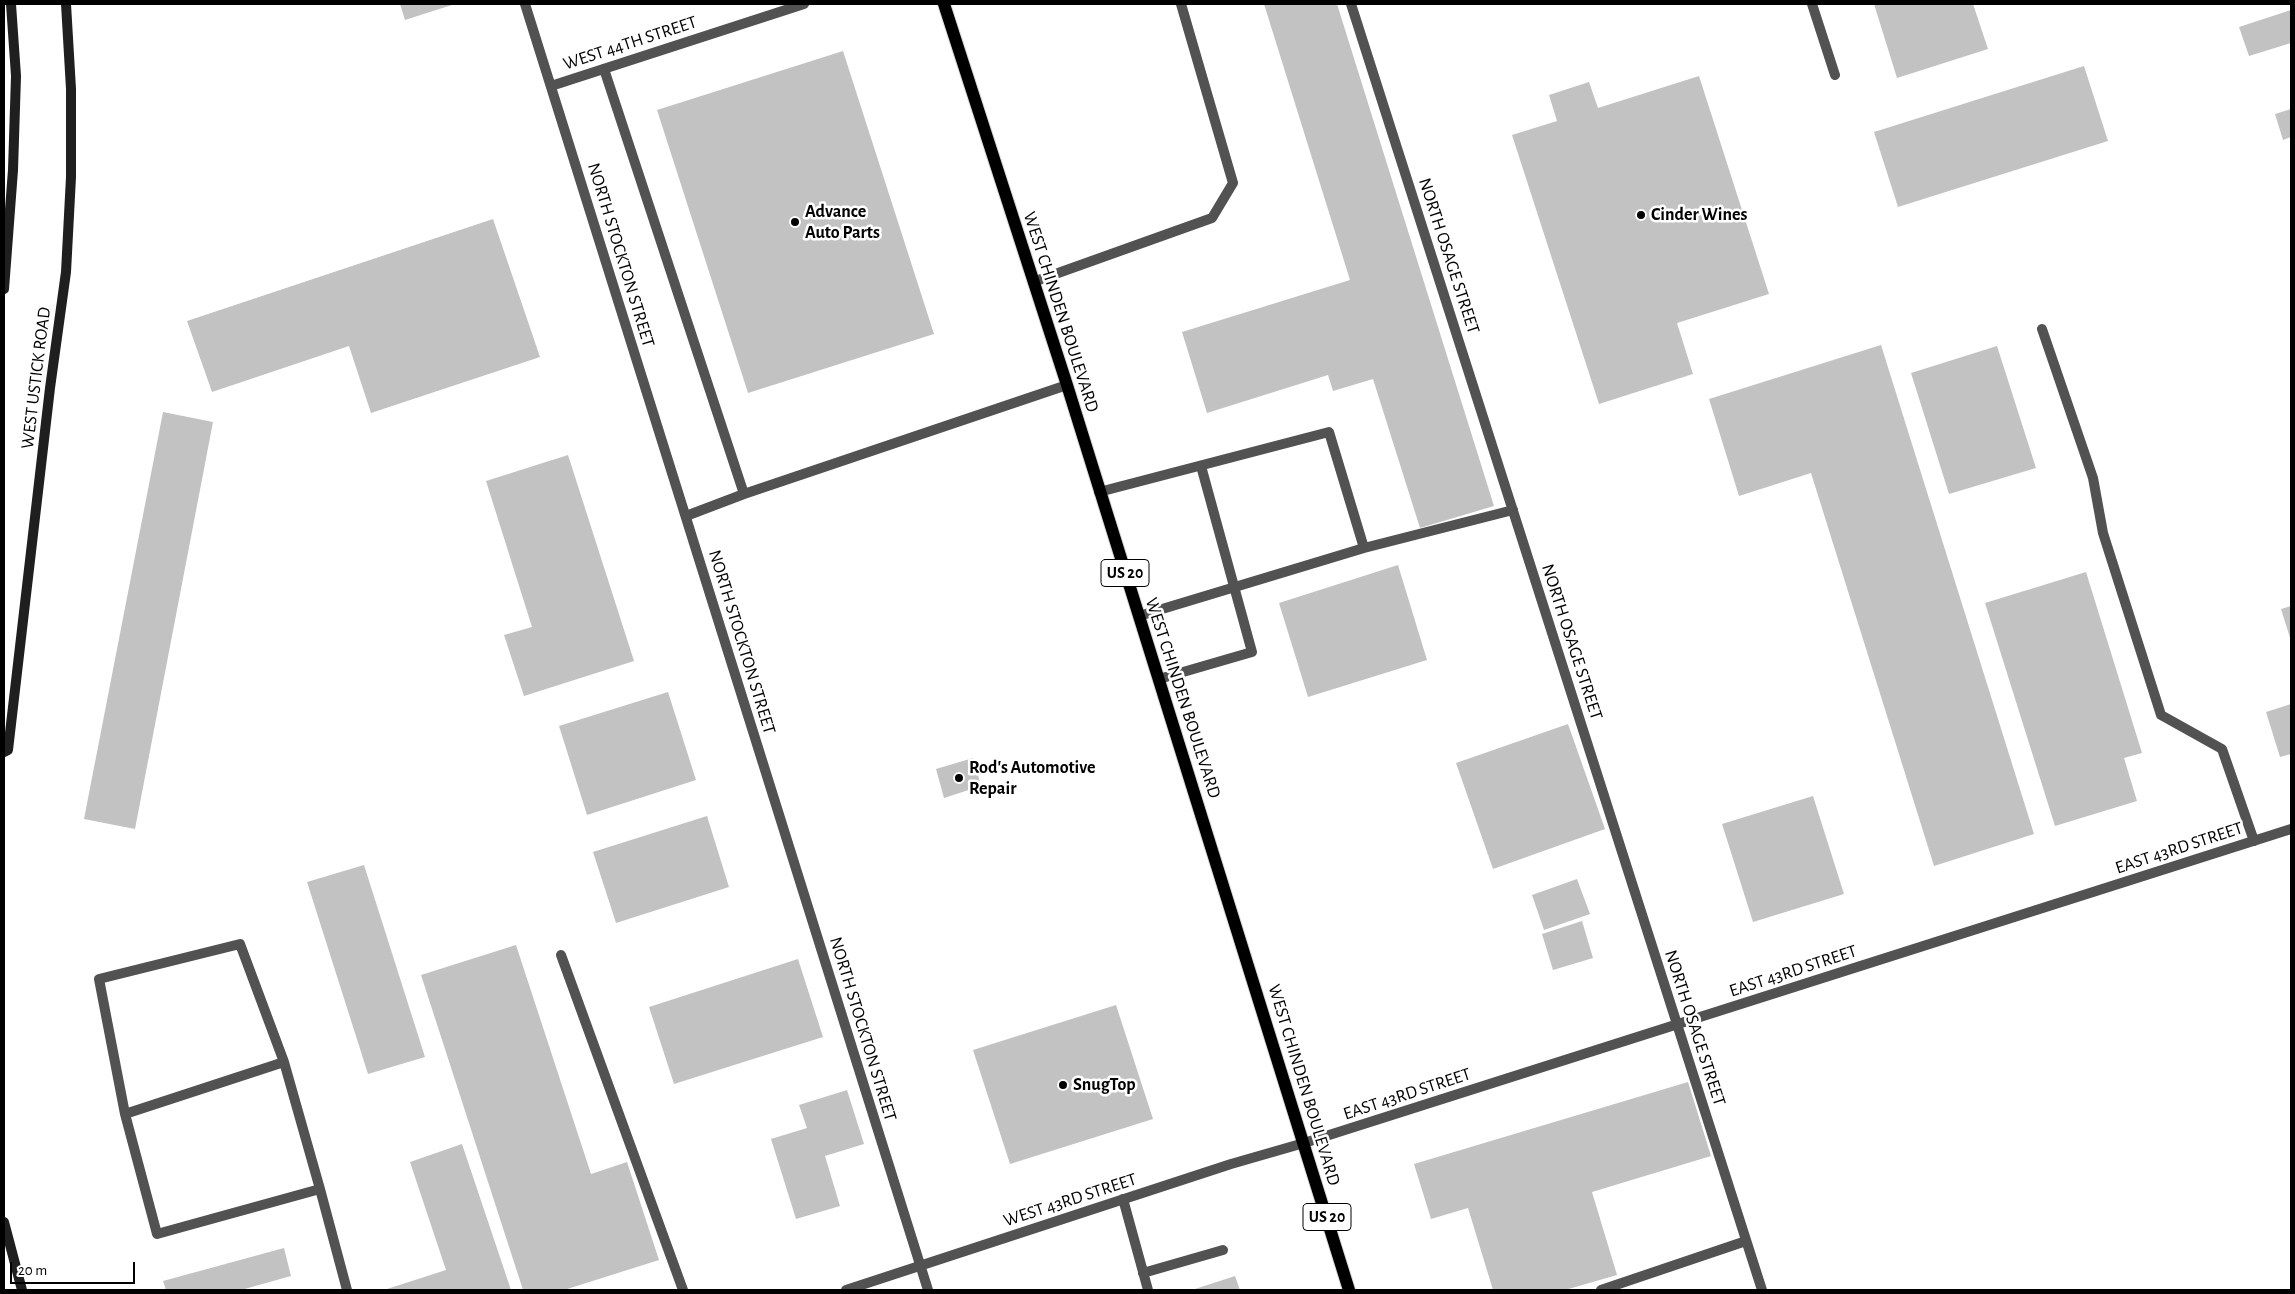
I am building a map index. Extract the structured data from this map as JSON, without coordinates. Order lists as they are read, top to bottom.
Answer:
{
  "streets": {
    "main road": ["WEST CHINDEN BOULEVARD", "WEST USTICK ROAD", "US 20"],
    "street": [
      "WEST 44TH STREET",
      "NORTH STOCKTON STREET",
      "NORTH OSAGE STREET",
      "EAST 43RD STREET",
      "WEST 43RD STREET"
    ]
  },
  "crossings": [
    ["WEST 44TH STREET", "NORTH STOCKTON STREET"],
    ["NORTH STOCKTON STREET", "WEST 43RD STREET"],
    ["NORTH OSAGE STREET", "EAST 43RD STREET"],
    ["WEST CHINDEN BOULEVARD", "EAST 43RD STREET"],
    ["WEST CHINDEN BOULEVARD", "WEST 43RD STREET"],
    ["EAST 43RD STREET", "WEST 43RD STREET"]
  ],
  "places": [
    "Cinder Wines",
    "Advance Auto Parts",
    "Rod's Automotive Repair",
    "SnugTop"
  ],
  "scale_bar": "20 m"
}
